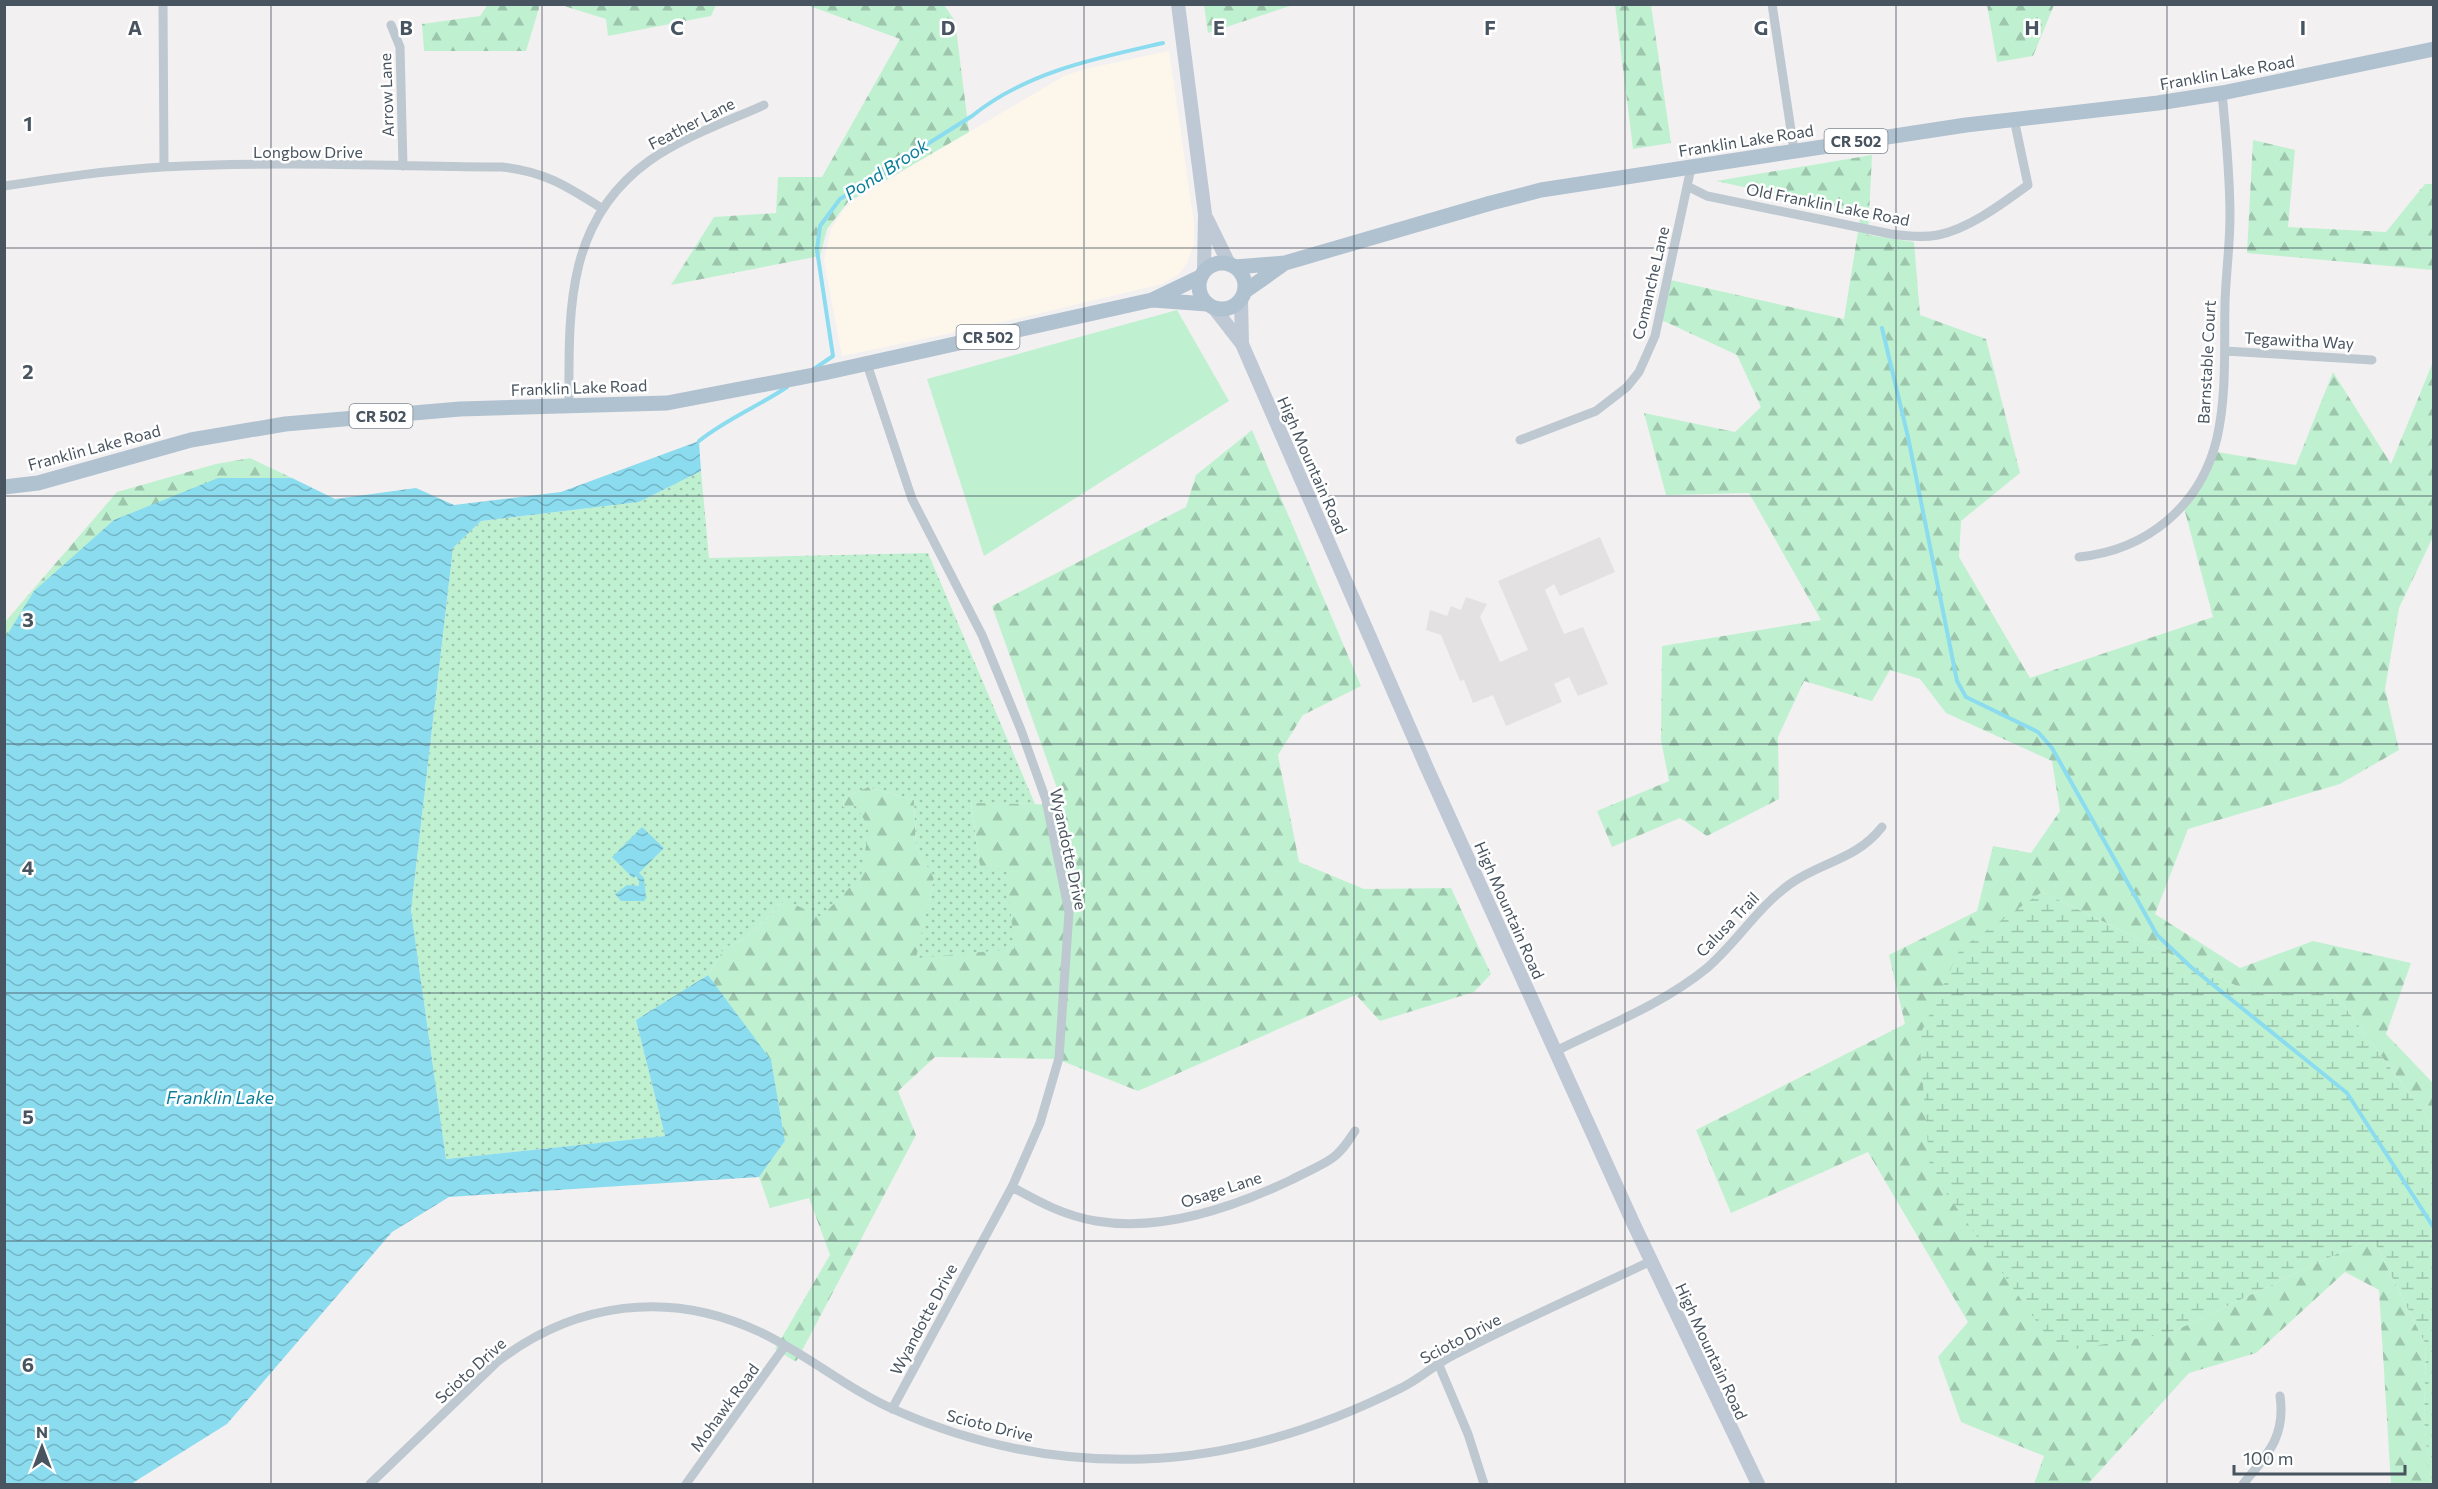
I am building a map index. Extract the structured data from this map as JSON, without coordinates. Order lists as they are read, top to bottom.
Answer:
{
  "streets": {
    "main road": ["Franklin Lake Road", "CR 502", "High Mountain Road"],
    "street": [
      "Arrow Lane",
      "Feather Lane",
      "Longbow Drive",
      "Old Franklin Lake Road",
      "Comanche Lane",
      "Tegawitha Way",
      "Barnstable Court",
      "Wyandotte Drive",
      "Calusa Trail",
      "Osage Lane",
      "Scioto Drive",
      "Mohawk Road"
    ]
  },
  "crossings": [
    ["Franklin Lake Road", "Feather Lane"],
    ["Franklin Lake Road", "CR 502"],
    ["Franklin Lake Road", "Old Franklin Lake Road"],
    ["Franklin Lake Road", "Comanche Lane"],
    ["Franklin Lake Road", "Barnstable Court"],
    ["Franklin Lake Road", "High Mountain Road"],
    ["Franklin Lake Road", "Wyandotte Drive"],
    ["Arrow Lane", "Longbow Drive"],
    ["Feather Lane", "Longbow Drive"],
    ["CR 502", "High Mountain Road"],
    ["Old Franklin Lake Road", "Comanche Lane"],
    ["Tegawitha Way", "Barnstable Court"],
    ["High Mountain Road", "Calusa Trail"],
    ["High Mountain Road", "Scioto Drive"],
    ["Wyandotte Drive", "Osage Lane"],
    ["Wyandotte Drive", "Scioto Drive"],
    ["Scioto Drive", "Mohawk Road"]
  ],
  "water": ["Pond Brook", "Franklin Lake"],
  "scale_bar": "100 m",
  "north": "top",
  "grid": {
    "columns": [
      "A",
      "B",
      "C",
      "D",
      "E",
      "F",
      "G",
      "H",
      "I"
    ],
    "rows": [
      "1",
      "2",
      "3",
      "4",
      "5",
      "6"
    ]
  }
}
